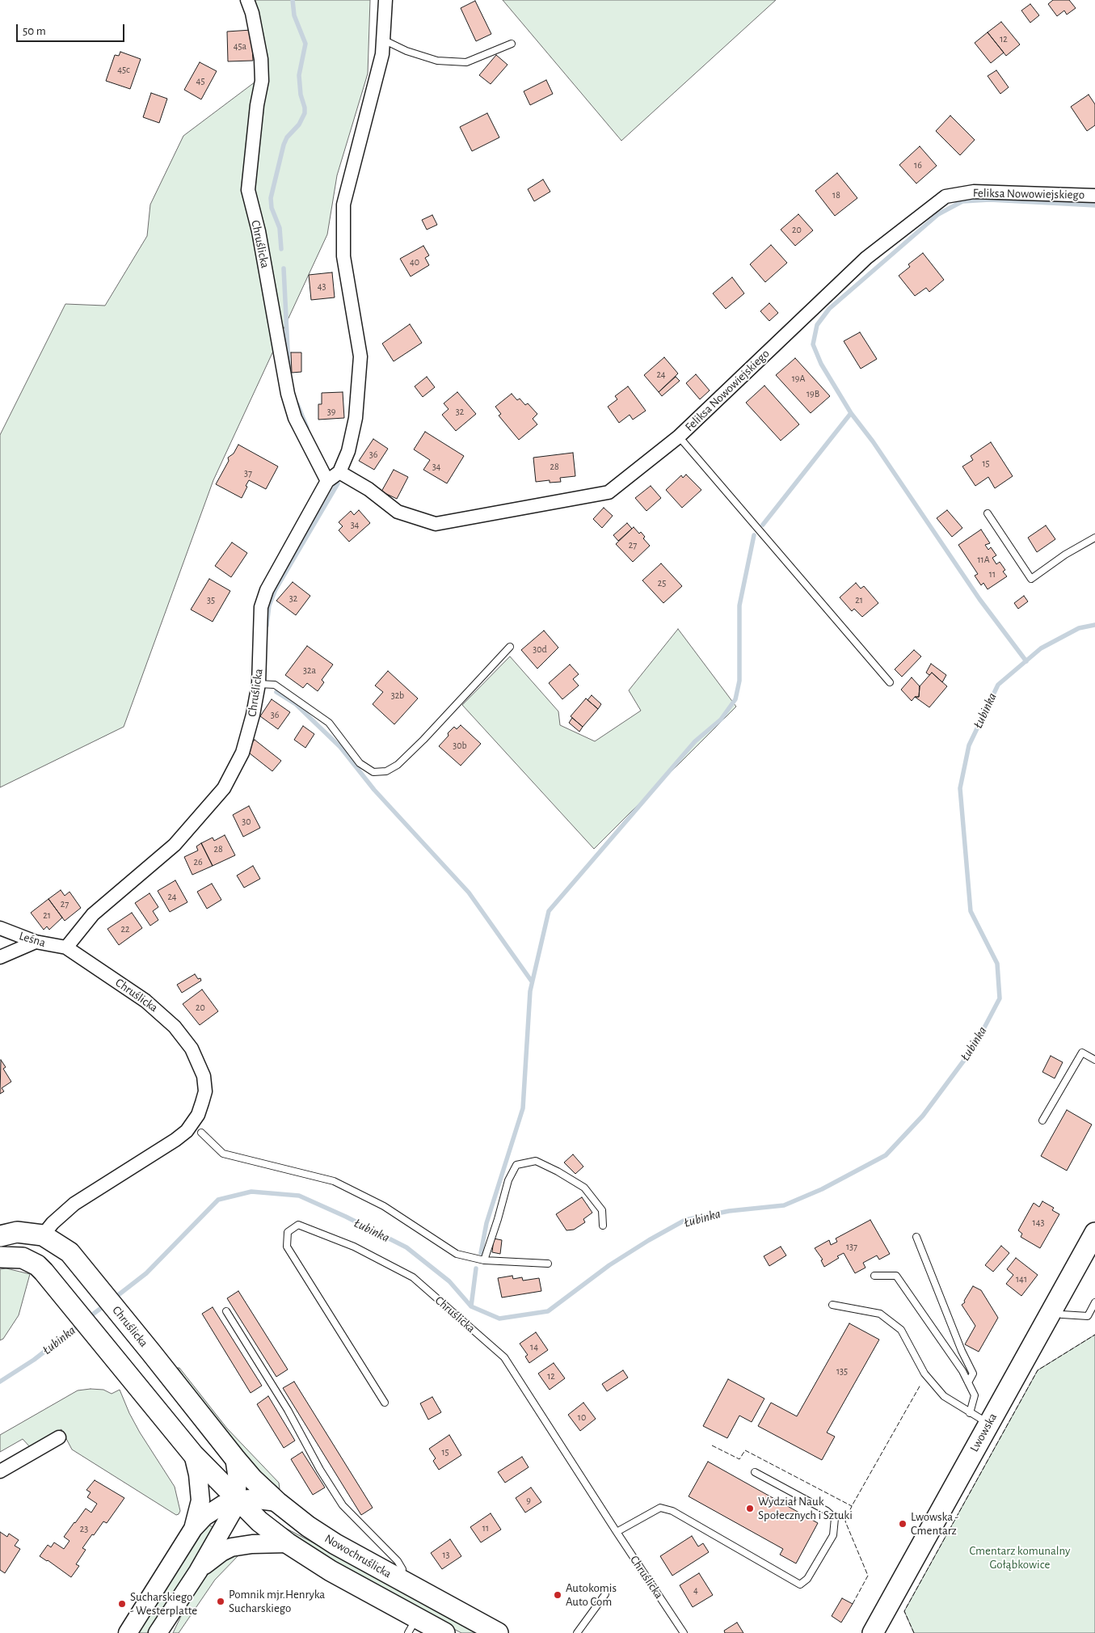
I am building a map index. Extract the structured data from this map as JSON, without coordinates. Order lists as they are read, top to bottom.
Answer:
{
  "streets": {
    "main road": ["Chruślicka", "Lwowska", "Nowochruślicka"],
    "street": ["Feliksa Nowowiejskiego", "Leśna"]
  },
  "crossings": [
    ["Feliksa Nowowiejskiego", "Chruślicka"],
    ["Chruślicka", "Leśna"],
    ["Chruślicka", "Nowochruślicka"]
  ],
  "water": ["Łubinka"],
  "parks": ["Cmentarz komunalny Gołąbkowice"],
  "places": [
    "Wydział Nauk Społecznych i Sztuki",
    "Lwowska - Cmentarz",
    "Autokomis Auto Com",
    "Pomnik mjr.Henryka Sucharskiego",
    "Sucharskiego - Westerplatte"
  ],
  "house_numbers": [
    "12",
    "45a",
    "45c",
    "45",
    "16",
    "18",
    "20",
    "40",
    "43",
    "24",
    "19A",
    "19B",
    "39",
    "32",
    "36",
    "15",
    "34",
    "28",
    "37",
    "34",
    "27",
    "11A",
    "11",
    "25",
    "32",
    "35",
    "21",
    "30d",
    "32a",
    "32b",
    "36",
    "30b",
    "30",
    "28",
    "26",
    "24",
    "27",
    "21",
    "22",
    "20",
    "143",
    "137",
    "141",
    "14",
    "135",
    "12",
    "10",
    "15",
    "9",
    "11",
    "23",
    "13",
    "4"
  ],
  "scale_bar": "50 m"
}
